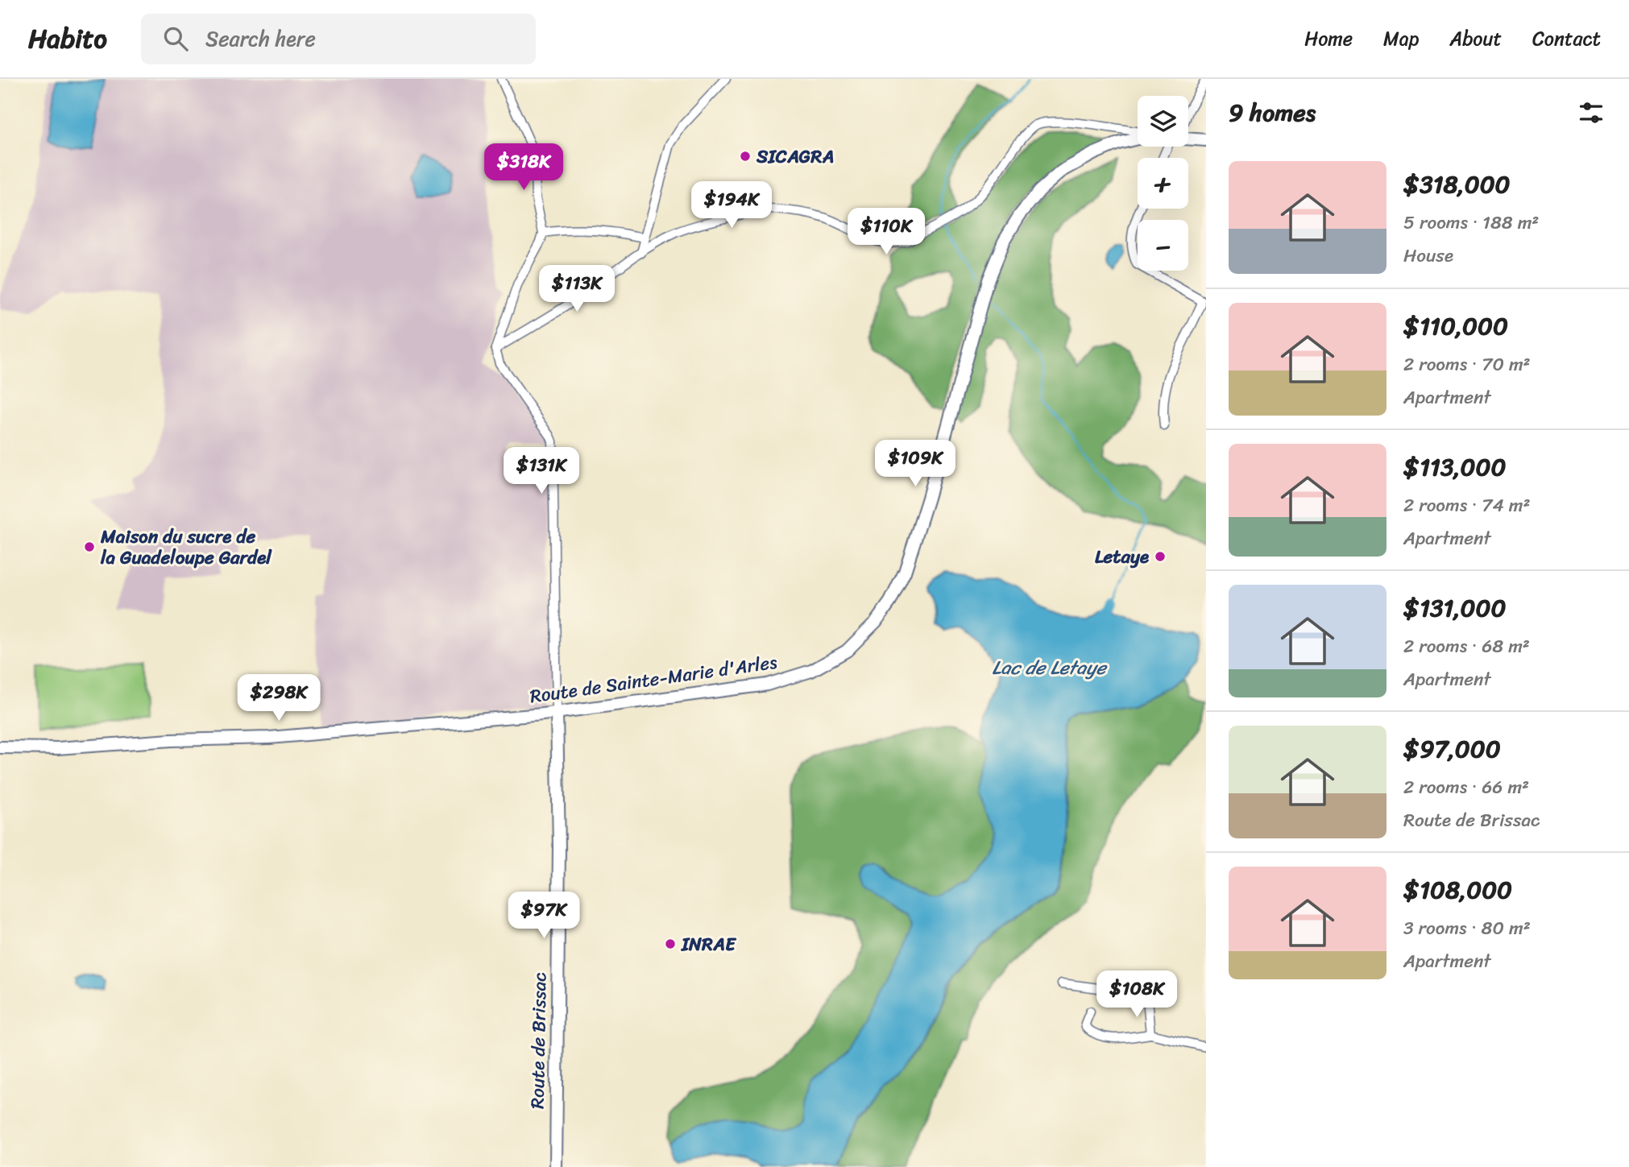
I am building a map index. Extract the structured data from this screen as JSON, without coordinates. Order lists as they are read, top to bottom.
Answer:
{
  "streets": {
    "main road": ["Route de Sainte-Marie d'Arles", "Route de Brissac"]
  },
  "crossings": [
    ["Route de Sainte-Marie d'Arles", "Route de Brissac"]
  ],
  "water": ["Lac de Letaye"],
  "places": [
    "SICAGRA",
    "Maison du sucre de la Guadeloupe Gardel",
    "Letaye",
    "INRAE"
  ],
  "page": {
    "header": "Habito",
    "search": "Search here",
    "nav": [
      "Home",
      "Map",
      "About",
      "Contact"
    ],
    "heading": "9 homes",
    "map_buttons": ["+", "−"],
    "price": [
      "$318K",
      "$194K",
      "$110K",
      "$113K",
      "$109K",
      "$131K",
      "$298K",
      "$97K",
      "$108K"
    ],
    "list": [
      {
        "name": "$318,000",
        "note": "5 rooms · 188 m² · House"
      },
      {
        "name": "$110,000",
        "note": "2 rooms · 70 m² · Apartment"
      },
      {
        "name": "$113,000",
        "note": "2 rooms · 74 m² · Apartment"
      },
      {
        "name": "$131,000",
        "note": "2 rooms · 68 m² · Apartment"
      },
      {
        "name": "$97,000",
        "note": "2 rooms · 66 m² · Route de Brissac"
      },
      {
        "name": "$108,000",
        "note": "3 rooms · 80 m² · Apartment"
      }
    ]
  }
}
